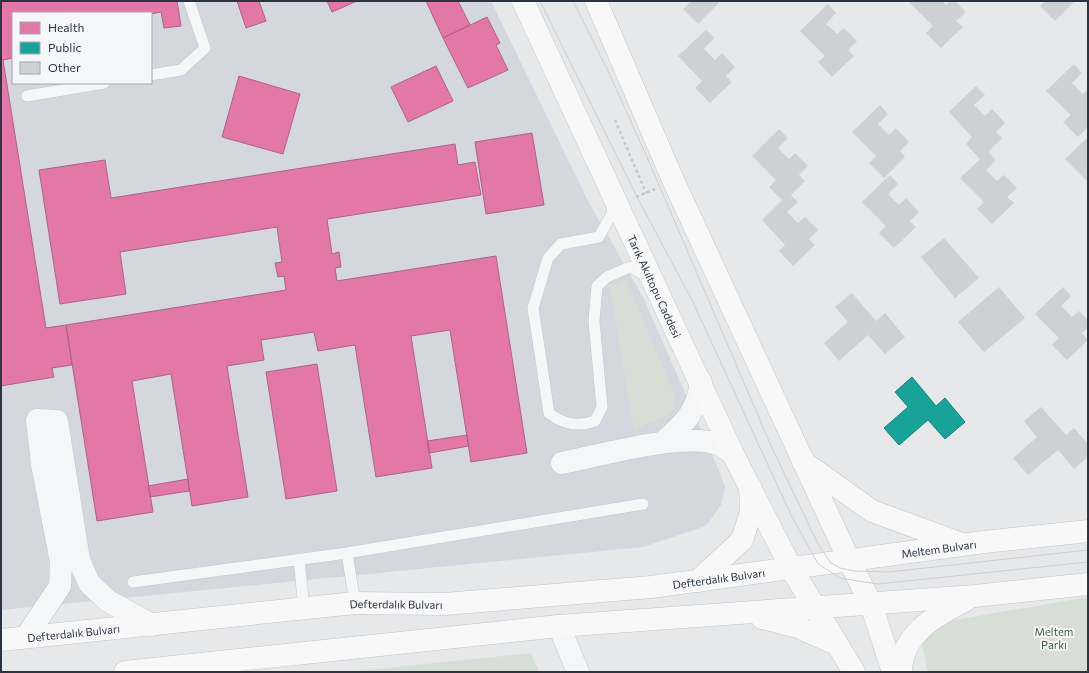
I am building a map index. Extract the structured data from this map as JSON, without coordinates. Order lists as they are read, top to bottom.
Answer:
{
  "streets": {
    "main road": ["Tarık Akıltopu Caddesi", "Meltem Bulvarı", "Defterdalık Bulvarı"]
  },
  "crossings": [
    ["Tarık Akıltopu Caddesi", "Meltem Bulvarı"],
    ["Tarık Akıltopu Caddesi", "Defterdalık Bulvarı"],
    ["Meltem Bulvarı", "Defterdalık Bulvarı"]
  ],
  "parks": ["Meltem Parkı"],
  "legend": ["Health", "Public", "Other"]
}
